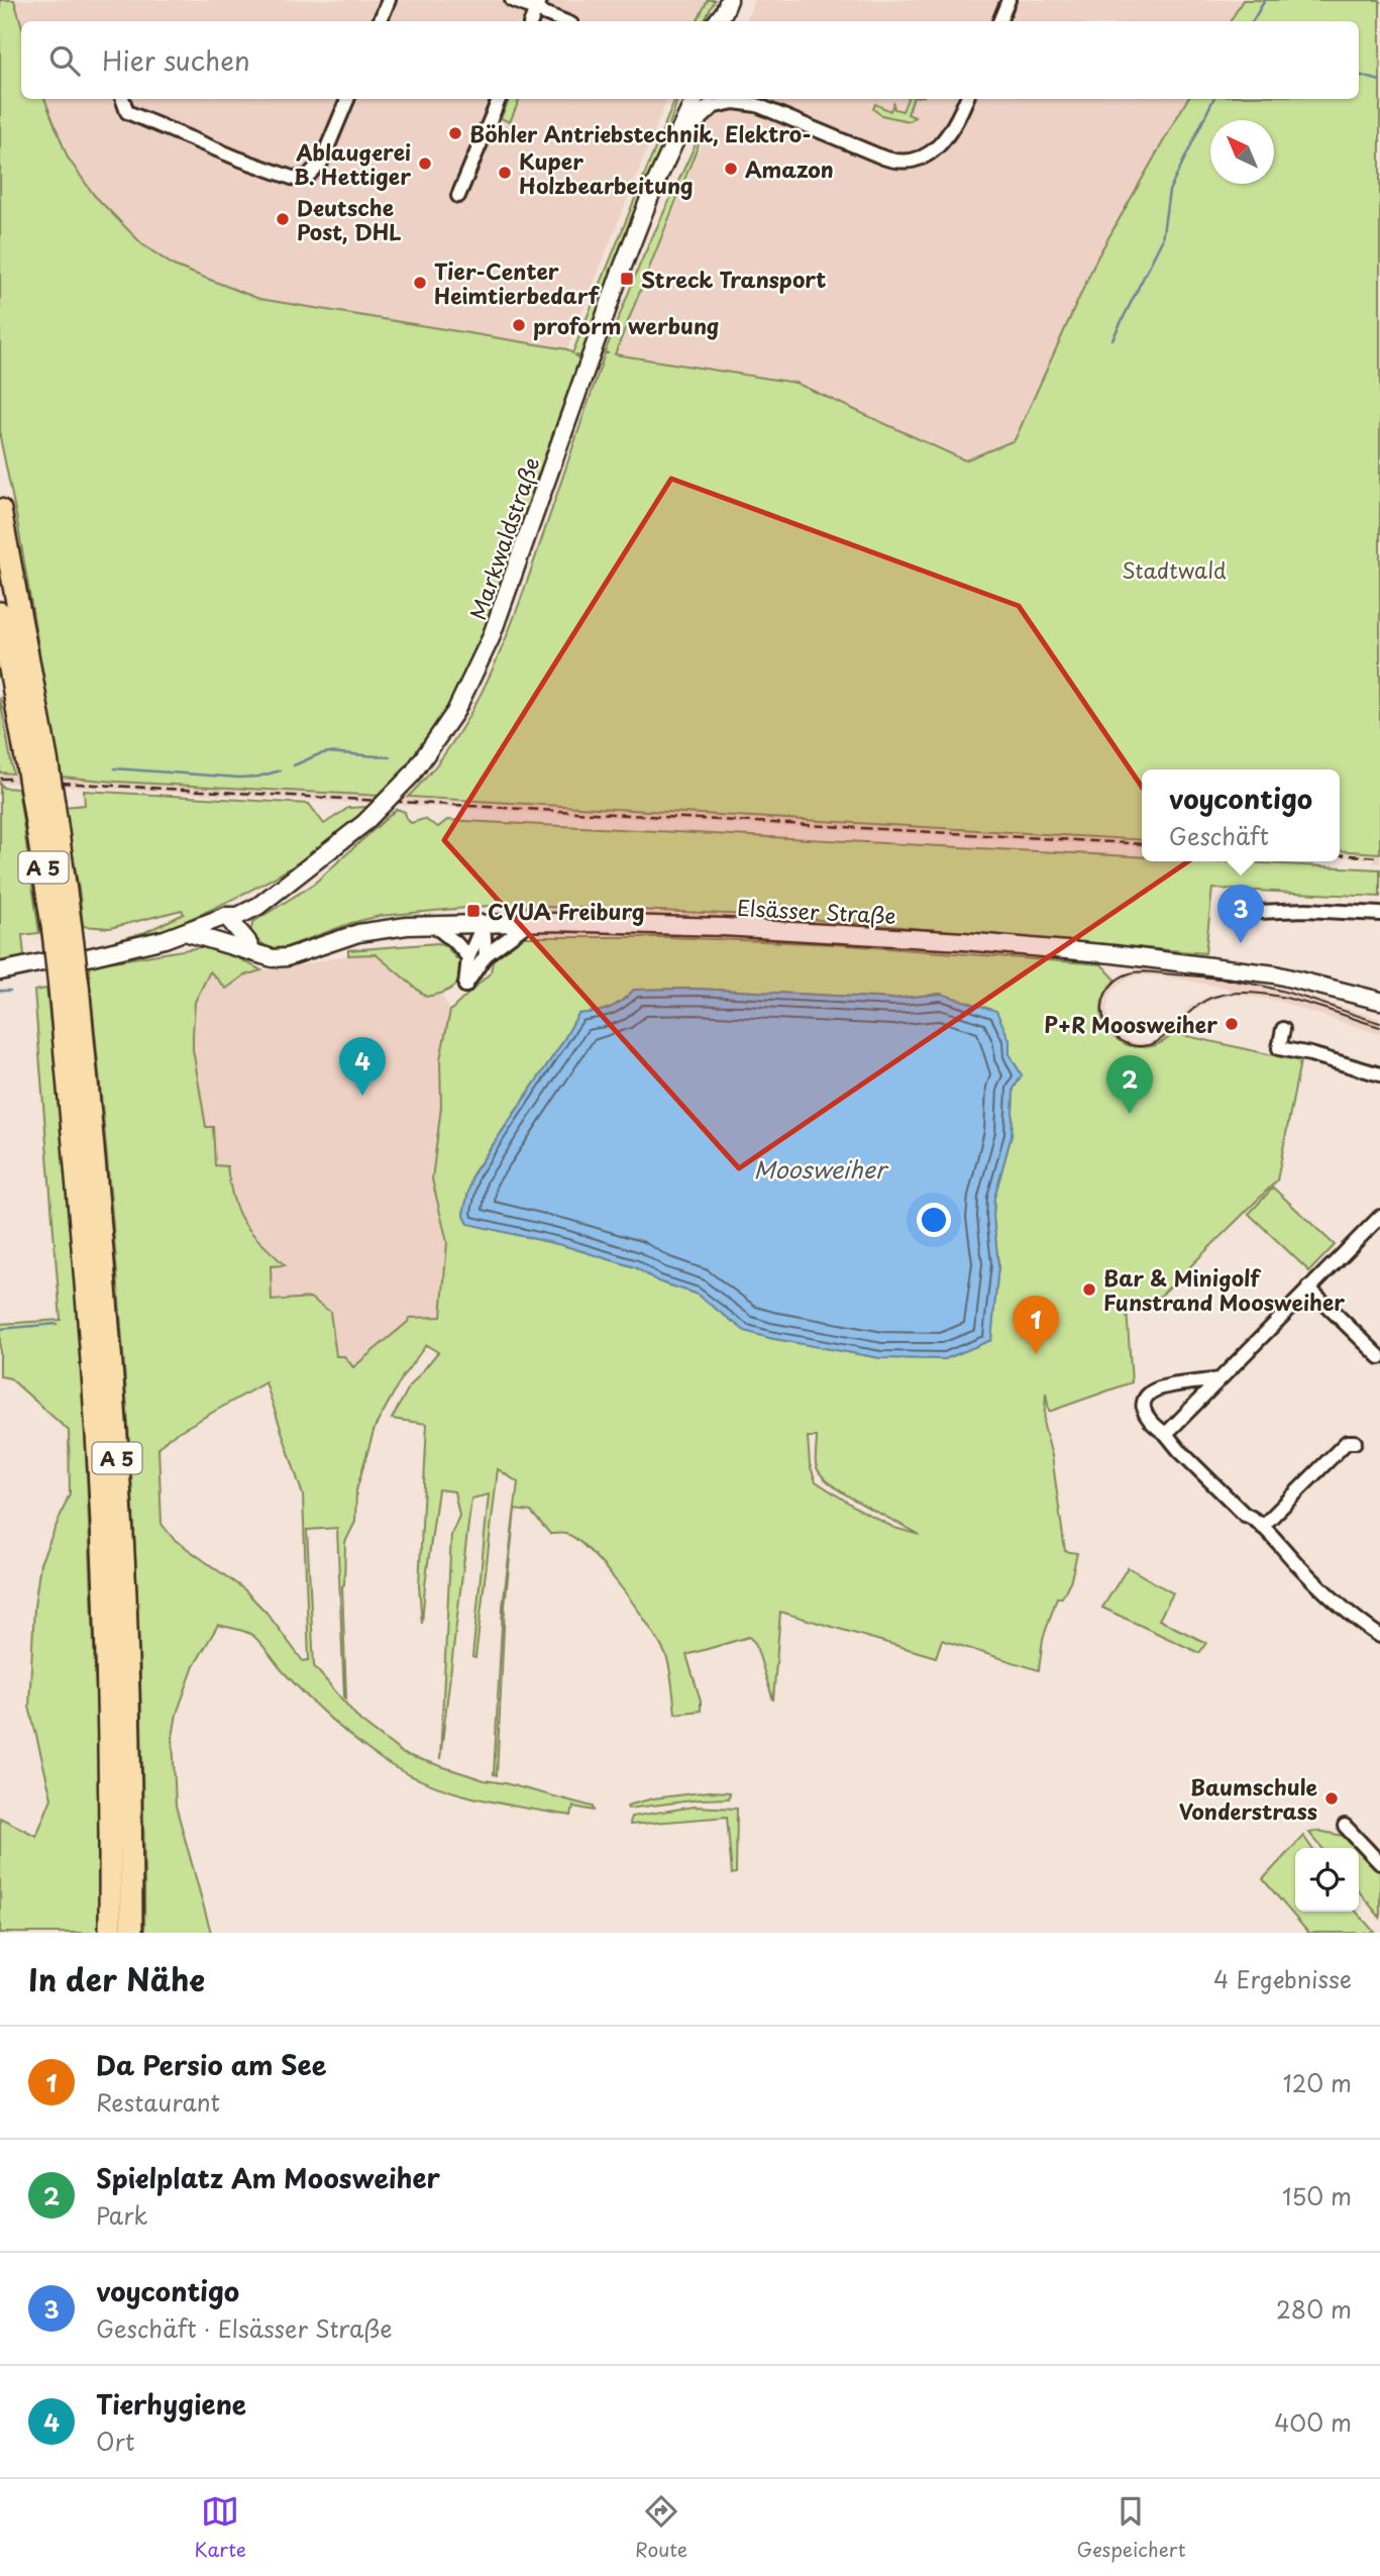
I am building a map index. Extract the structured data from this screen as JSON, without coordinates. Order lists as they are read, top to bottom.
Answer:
{
  "streets": {
    "highway": ["A 5"],
    "main road": ["Markwaldstraße", "Elsässer Straße"]
  },
  "crossings": [
    ["Markwaldstraße", "Elsässer Straße"]
  ],
  "water": ["Moosweiher"],
  "parks": ["Stadtwald"],
  "places": {
    "other": [
      "Böhler Antriebstechnik, Elektro-",
      "Ablaugerei B. Hettiger",
      "Amazon",
      "Kuper Holzbearbeitung",
      "Deutsche Post, DHL",
      "Tier-Center Heimtierbedarf",
      "proform werbung",
      "P+R Moosweiher",
      "Bar & Minigolf Funstrand Moosweiher",
      "Baumschule Vonderstrass"
    ],
    "transit": ["Streck Transport", "CVUA Freiburg"]
  },
  "north": "top left",
  "page": {
    "search": "Hier suchen",
    "popup": ["voycontigo", "Geschäft"],
    "pins": [
      "3",
      "4",
      "2",
      "1"
    ],
    "heading": ["In der Nähe", "4 Ergebnisse"],
    "list": [
      {
        "mark": "1",
        "name": "Da Persio am See",
        "note": "Restaurant",
        "value": "120 m"
      },
      {
        "mark": "2",
        "name": "Spielplatz Am Moosweiher",
        "note": "Park",
        "value": "150 m"
      },
      {
        "mark": "3",
        "name": "voycontigo",
        "note": "Geschäft · Elsässer Straße",
        "value": "280 m"
      },
      {
        "mark": "4",
        "name": "Tierhygiene",
        "note": "Ort",
        "value": "400 m"
      }
    ],
    "nav": ["Karte", "Route", "Gespeichert"]
  }
}
